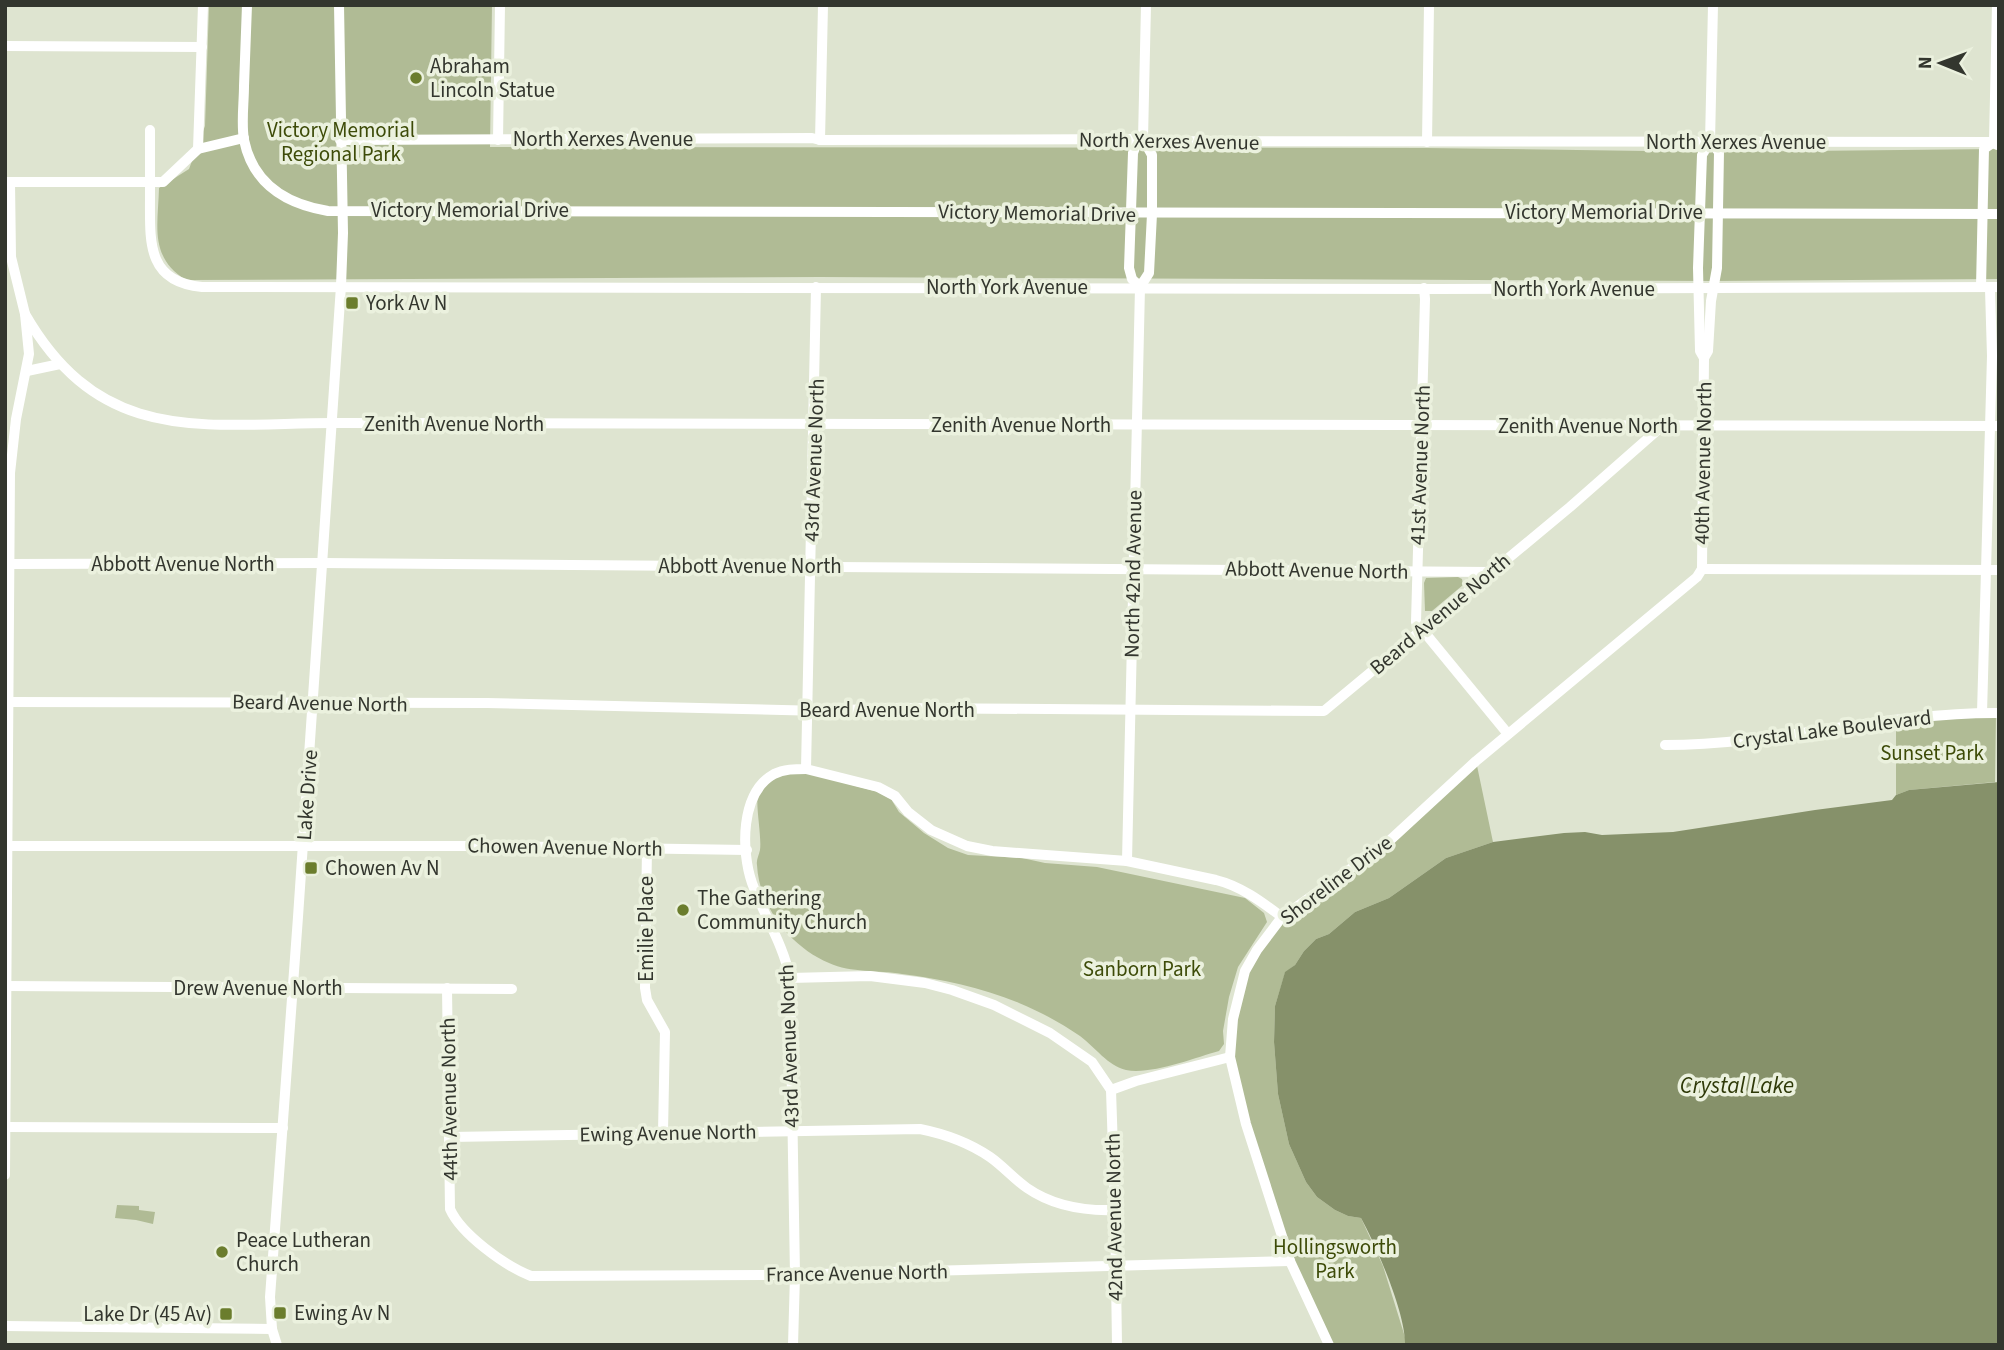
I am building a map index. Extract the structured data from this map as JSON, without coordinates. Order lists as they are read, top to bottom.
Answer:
{
  "streets": {
    "street": [
      "North Xerxes Avenue",
      "Victory Memorial Drive",
      "North York Avenue",
      "Zenith Avenue North",
      "43rd Avenue North",
      "40th Avenue North",
      "41st Avenue North",
      "Abbott Avenue North",
      "North 42nd Avenue",
      "Beard Avenue North",
      "Crystal Lake Boulevard",
      "Lake Drive",
      "Chowen Avenue North",
      "Shoreline Drive",
      "Emilie Place",
      "Drew Avenue North",
      "44th Avenue North",
      "Ewing Avenue North",
      "42nd Avenue North",
      "France Avenue North"
    ]
  },
  "crossings": [
    ["North Xerxes Avenue", "North 42nd Avenue"],
    ["North Xerxes Avenue", "Lake Drive"],
    ["Victory Memorial Drive", "North 42nd Avenue"],
    ["Victory Memorial Drive", "Lake Drive"],
    ["North York Avenue", "43rd Avenue North"],
    ["North York Avenue", "41st Avenue North"],
    ["North York Avenue", "North 42nd Avenue"],
    ["North York Avenue", "Lake Drive"],
    ["Zenith Avenue North", "43rd Avenue North"],
    ["Zenith Avenue North", "40th Avenue North"],
    ["Zenith Avenue North", "41st Avenue North"],
    ["Zenith Avenue North", "North 42nd Avenue"],
    ["Zenith Avenue North", "Beard Avenue North"],
    ["Zenith Avenue North", "Lake Drive"],
    ["43rd Avenue North", "Abbott Avenue North"],
    ["43rd Avenue North", "Beard Avenue North"],
    ["43rd Avenue North", "Chowen Avenue North"],
    ["43rd Avenue North", "Ewing Avenue North"],
    ["43rd Avenue North", "France Avenue North"],
    ["40th Avenue North", "Shoreline Drive"],
    ["41st Avenue North", "Abbott Avenue North"],
    ["41st Avenue North", "Beard Avenue North"],
    ["Abbott Avenue North", "North 42nd Avenue"],
    ["Abbott Avenue North", "Beard Avenue North"],
    ["Abbott Avenue North", "Lake Drive"],
    ["North 42nd Avenue", "Beard Avenue North"],
    ["Beard Avenue North", "Lake Drive"],
    ["Lake Drive", "Chowen Avenue North"],
    ["Lake Drive", "Drew Avenue North"],
    ["Chowen Avenue North", "Emilie Place"],
    ["Shoreline Drive", "France Avenue North"],
    ["Emilie Place", "Ewing Avenue North"],
    ["Drew Avenue North", "44th Avenue North"],
    ["44th Avenue North", "Ewing Avenue North"],
    ["44th Avenue North", "France Avenue North"],
    ["Ewing Avenue North", "42nd Avenue North"],
    ["42nd Avenue North", "France Avenue North"]
  ],
  "water": ["Crystal Lake"],
  "parks": [
    "Victory Memorial Regional Park",
    "Sunset Park",
    "Sanborn Park",
    "Hollingsworth Park"
  ],
  "places": {
    "other": ["Abraham Lincoln Statue", "The Gathering Community Church", "Peace Lutheran Church"],
    "transit": [
      "York Av N",
      "Chowen Av N",
      "Ewing Av N",
      "Lake Dr (45 Av)"
    ]
  },
  "north": "left"
}
